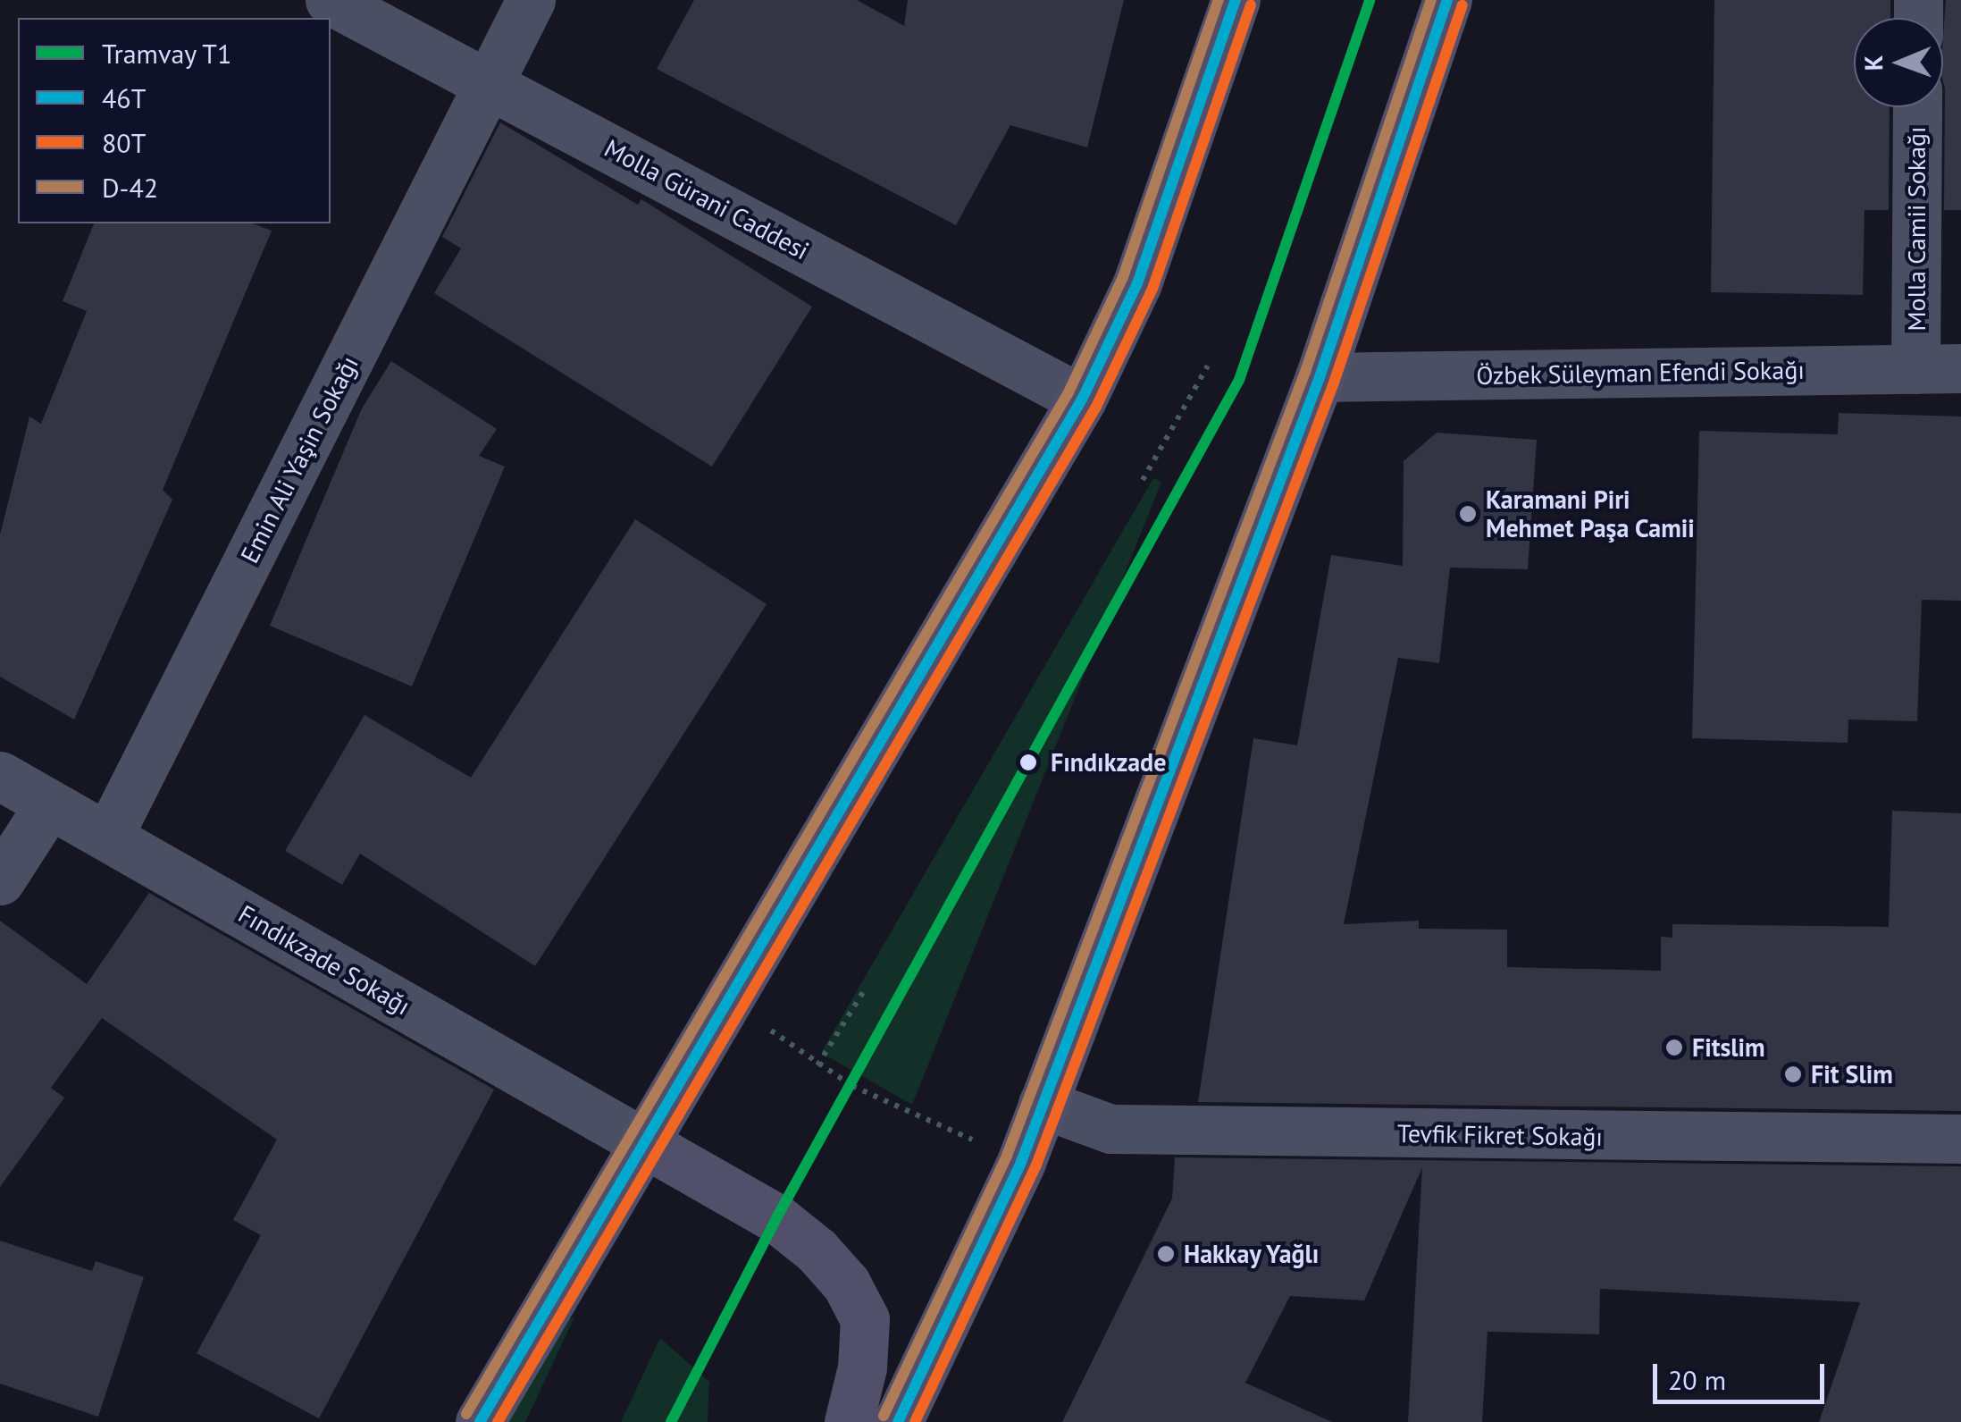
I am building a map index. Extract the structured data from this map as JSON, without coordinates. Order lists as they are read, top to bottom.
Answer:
{
  "streets": {
    "street": [
      "Molla Gürani Caddesi",
      "Molla Camii Sokağı",
      "Özbek Süleyman Efendi Sokağı",
      "Emin Ali Yaşin Sokağı",
      "Fındıkzade Sokağı",
      "Tevfik Fikret Sokağı"
    ]
  },
  "crossings": [
    ["Molla Gürani Caddesi", "Emin Ali Yaşin Sokağı"],
    ["Molla Camii Sokağı", "Özbek Süleyman Efendi Sokağı"],
    ["Emin Ali Yaşin Sokağı", "Fındıkzade Sokağı"]
  ],
  "places": [
    "Karamani Piri Mehmet Paşa Camii",
    "Fındıkzade",
    "Fitslim",
    "Fit Slim",
    "Hakkay Yağlı"
  ],
  "lines": [
    "tram line T1",
    "transit line 46T",
    "transit line D-42",
    "transit line 80T"
  ],
  "legend": [
    "Tramvay T1",
    "46T",
    "80T",
    "D-42"
  ],
  "scale_bar": "20 m",
  "north": "left"
}
